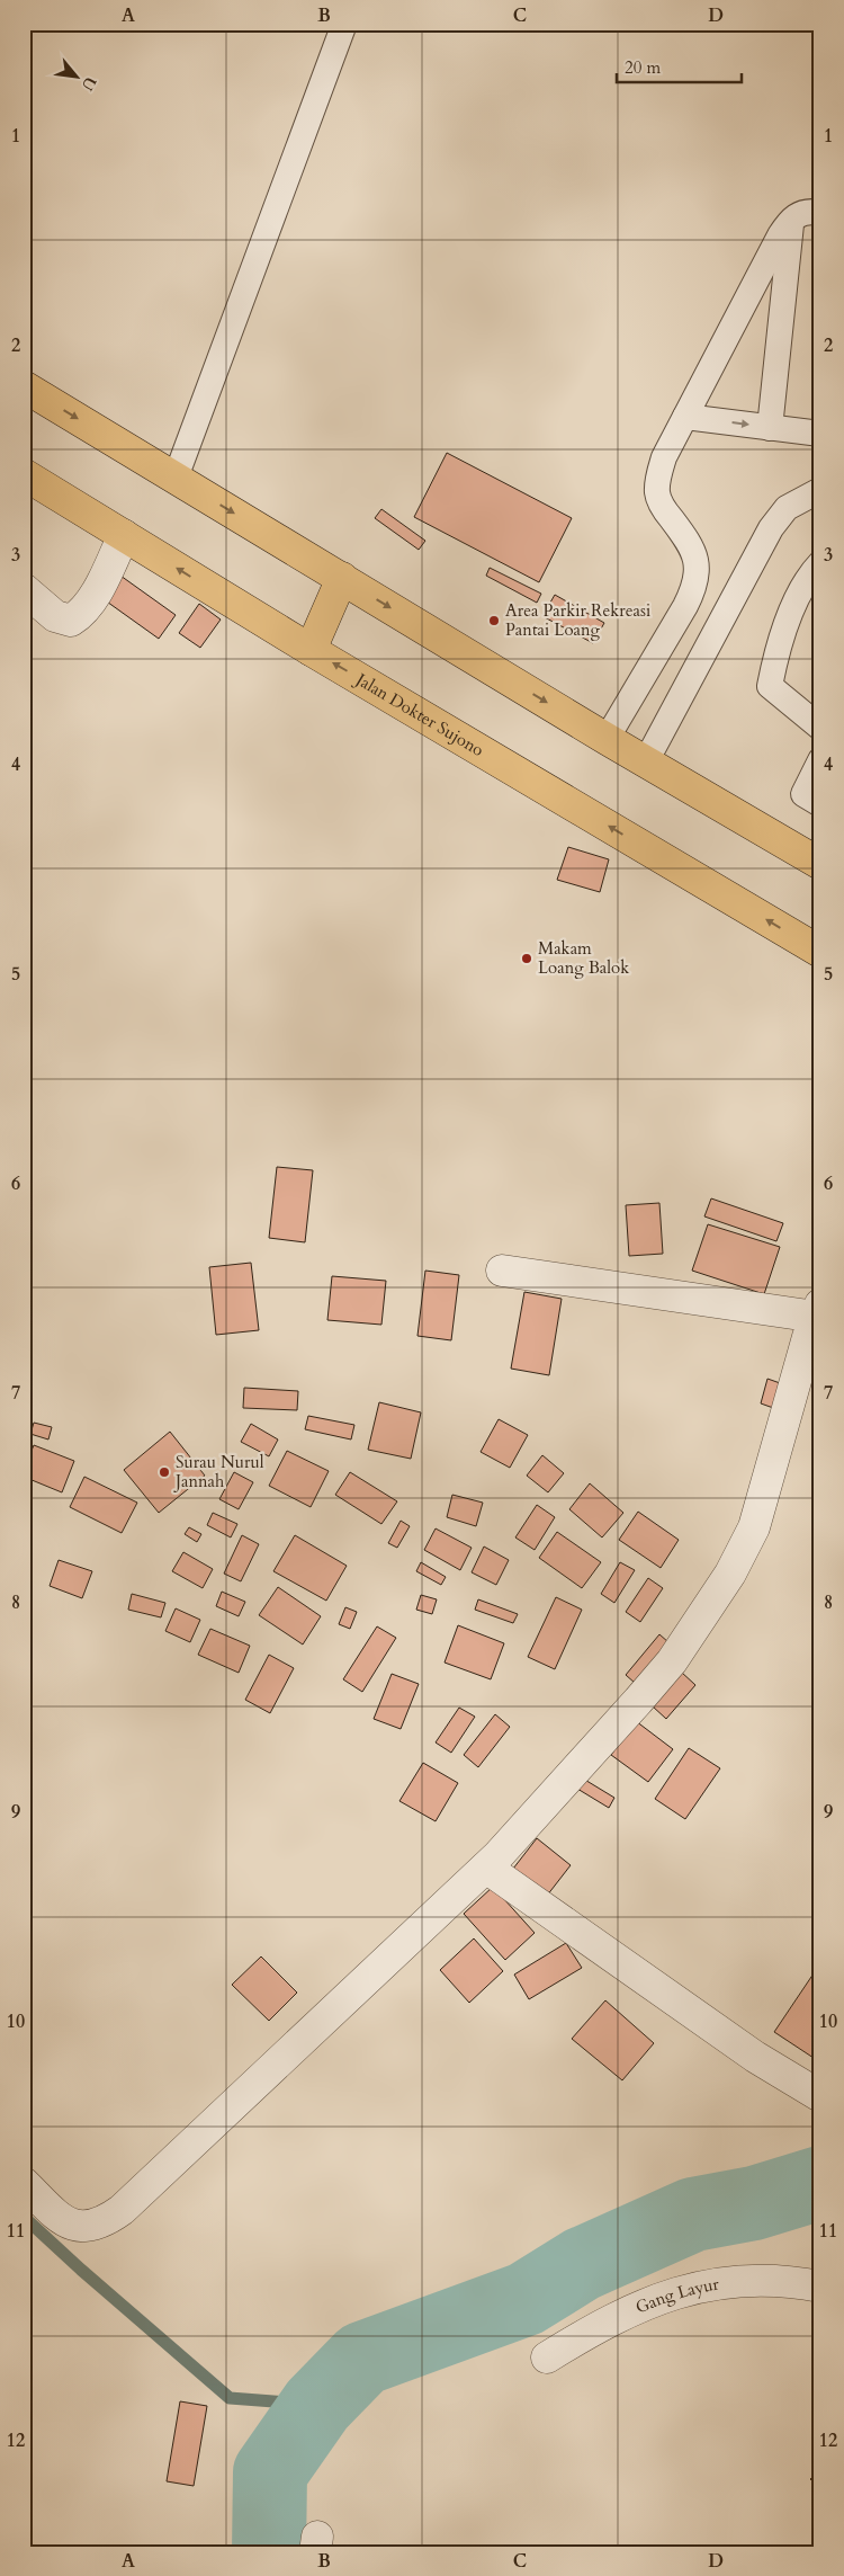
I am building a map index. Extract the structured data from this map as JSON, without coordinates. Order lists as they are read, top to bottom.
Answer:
{
  "streets": {
    "highway": ["Jalan Dokter Sujono"],
    "street": ["Gang Layur"]
  },
  "places": ["Area Parkir Rekreasi Pantai Loang", "Makam Loang Balok", "Surau Nurul Jannah"],
  "scale_bar": "20 m",
  "north": "bottom right",
  "grid": {
    "columns": [
      "A",
      "B",
      "C",
      "D"
    ],
    "rows": [
      "1",
      "2",
      "3",
      "4",
      "5",
      "6",
      "7",
      "8",
      "9",
      "10",
      "11",
      "12"
    ]
  }
}
